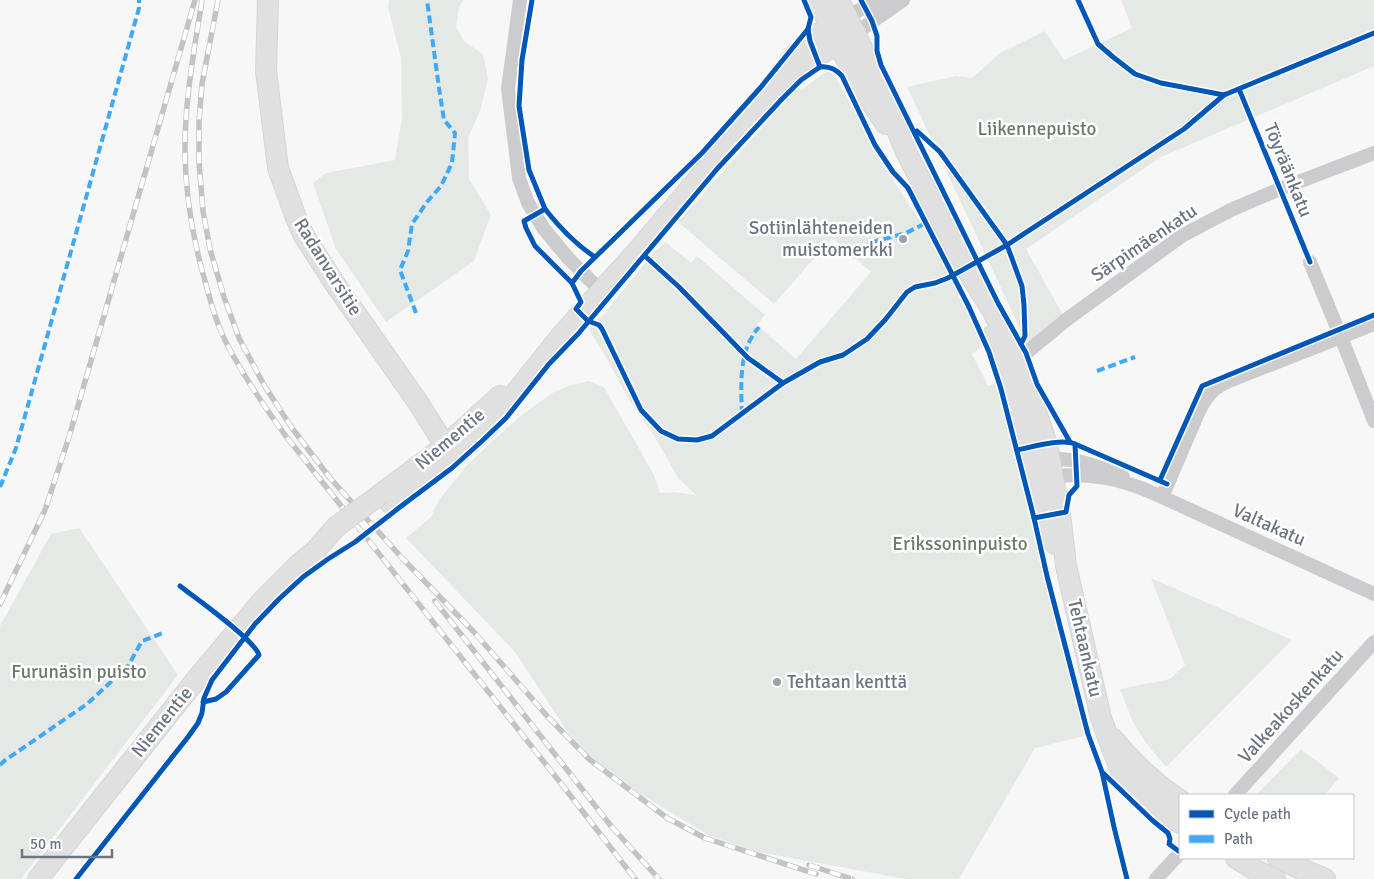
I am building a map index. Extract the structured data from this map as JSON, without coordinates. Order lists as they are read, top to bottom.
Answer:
{
  "streets": {
    "main road": ["Radanvarsitie", "Niementie", "Tehtaankatu"],
    "street": ["Särpimäenkatu", "Valtakatu", "Valkeakoskenkatu"],
    "cycle path": ["Töyräänkatu"]
  },
  "crossings": [
    ["Särpimäenkatu", "Tehtaankatu"],
    ["Radanvarsitie", "Niementie"],
    ["Valtakatu", "Tehtaankatu"]
  ],
  "parks": ["Liikennepuisto", "Erikssoninpuisto", "Furunäsin puisto"],
  "places": ["Sotiinlähteneiden muistomerkki", "Tehtaan kenttä"],
  "legend": ["Cycle path", "Path"],
  "scale_bar": "50 m"
}
